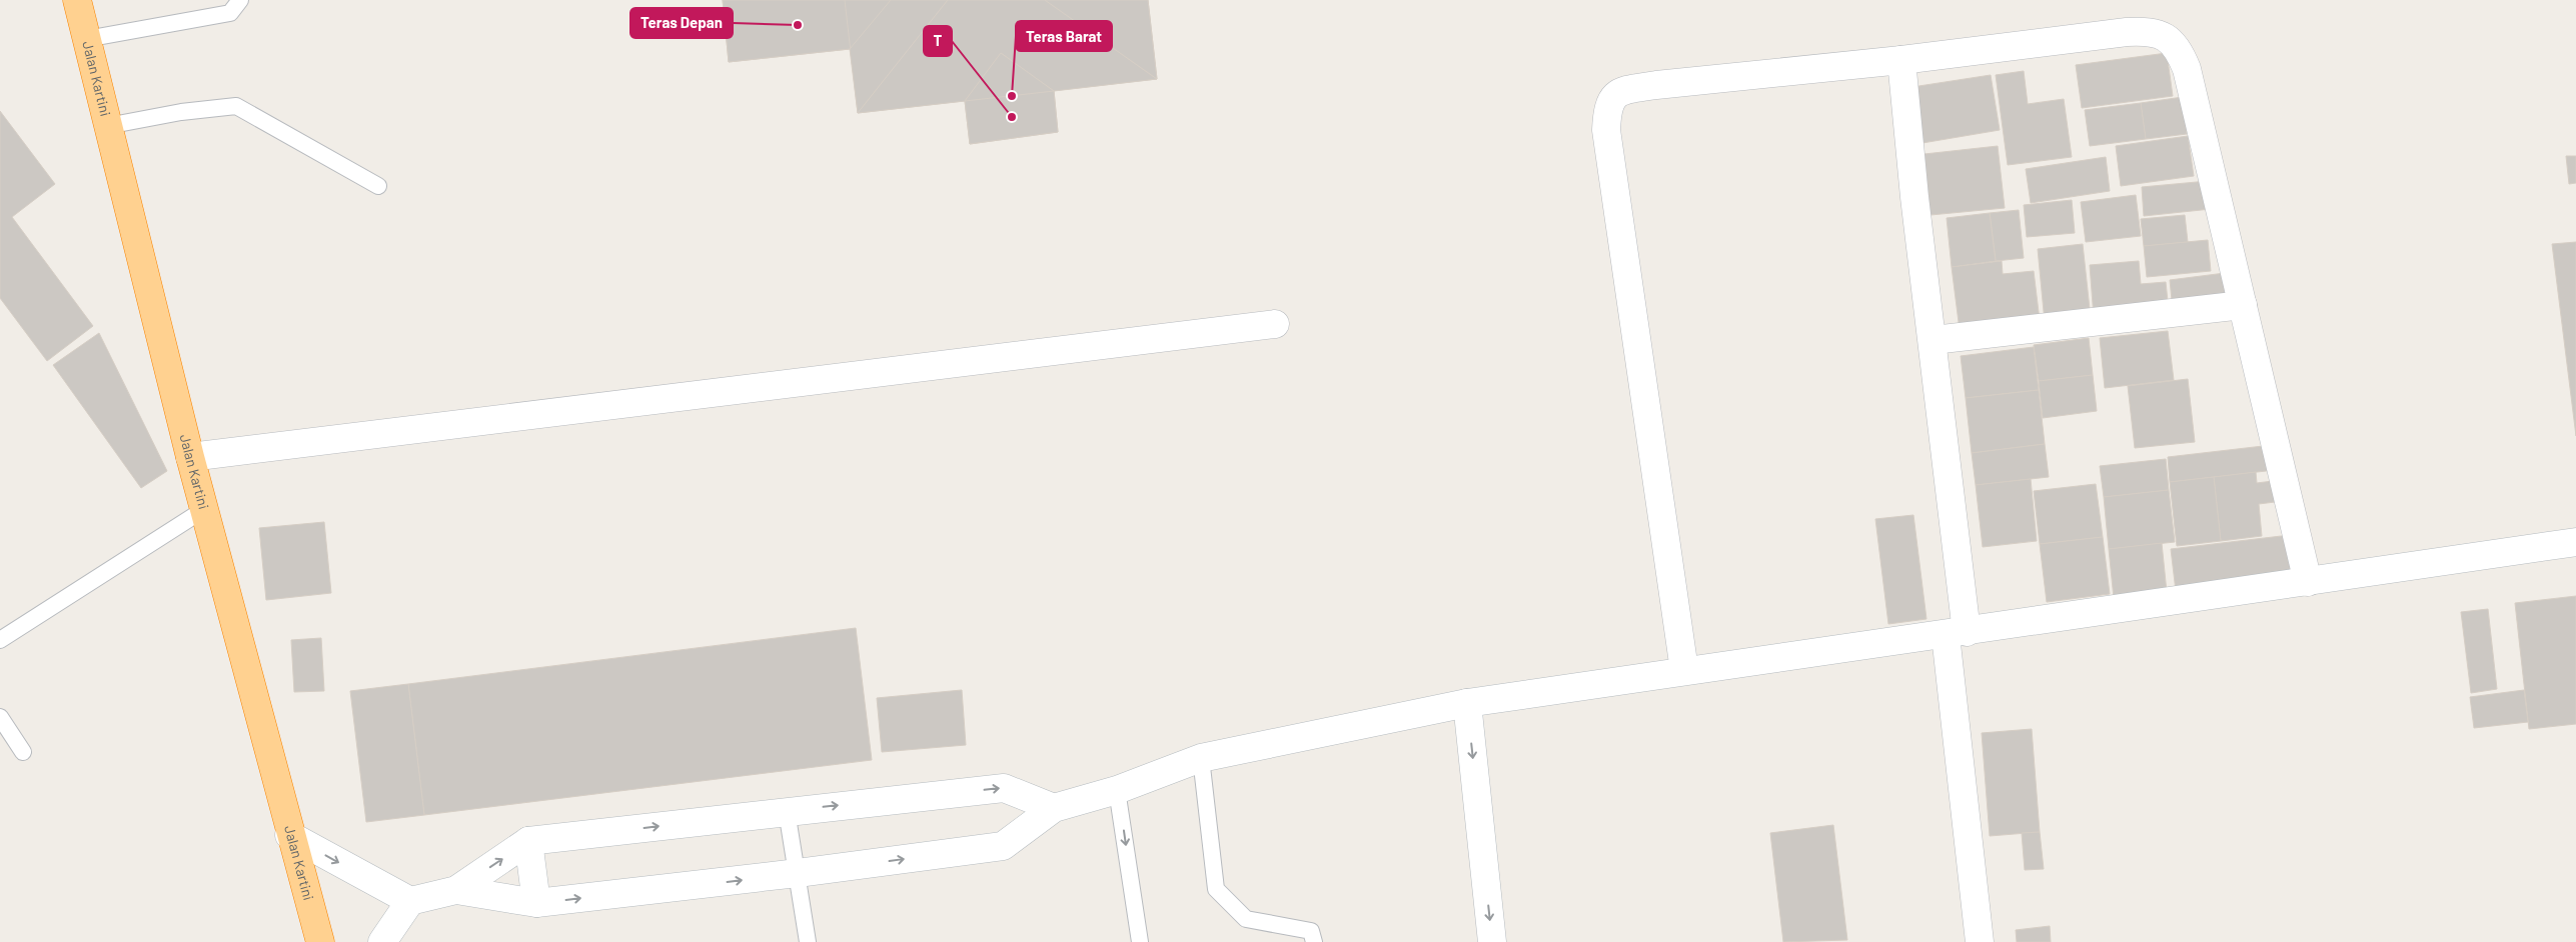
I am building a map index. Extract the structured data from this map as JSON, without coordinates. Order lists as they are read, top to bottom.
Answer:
{
  "streets": {
    "highway": ["Jalan Kartini"]
  },
  "places": ["Teras Depan", "Teras Barat", "T"]
}
